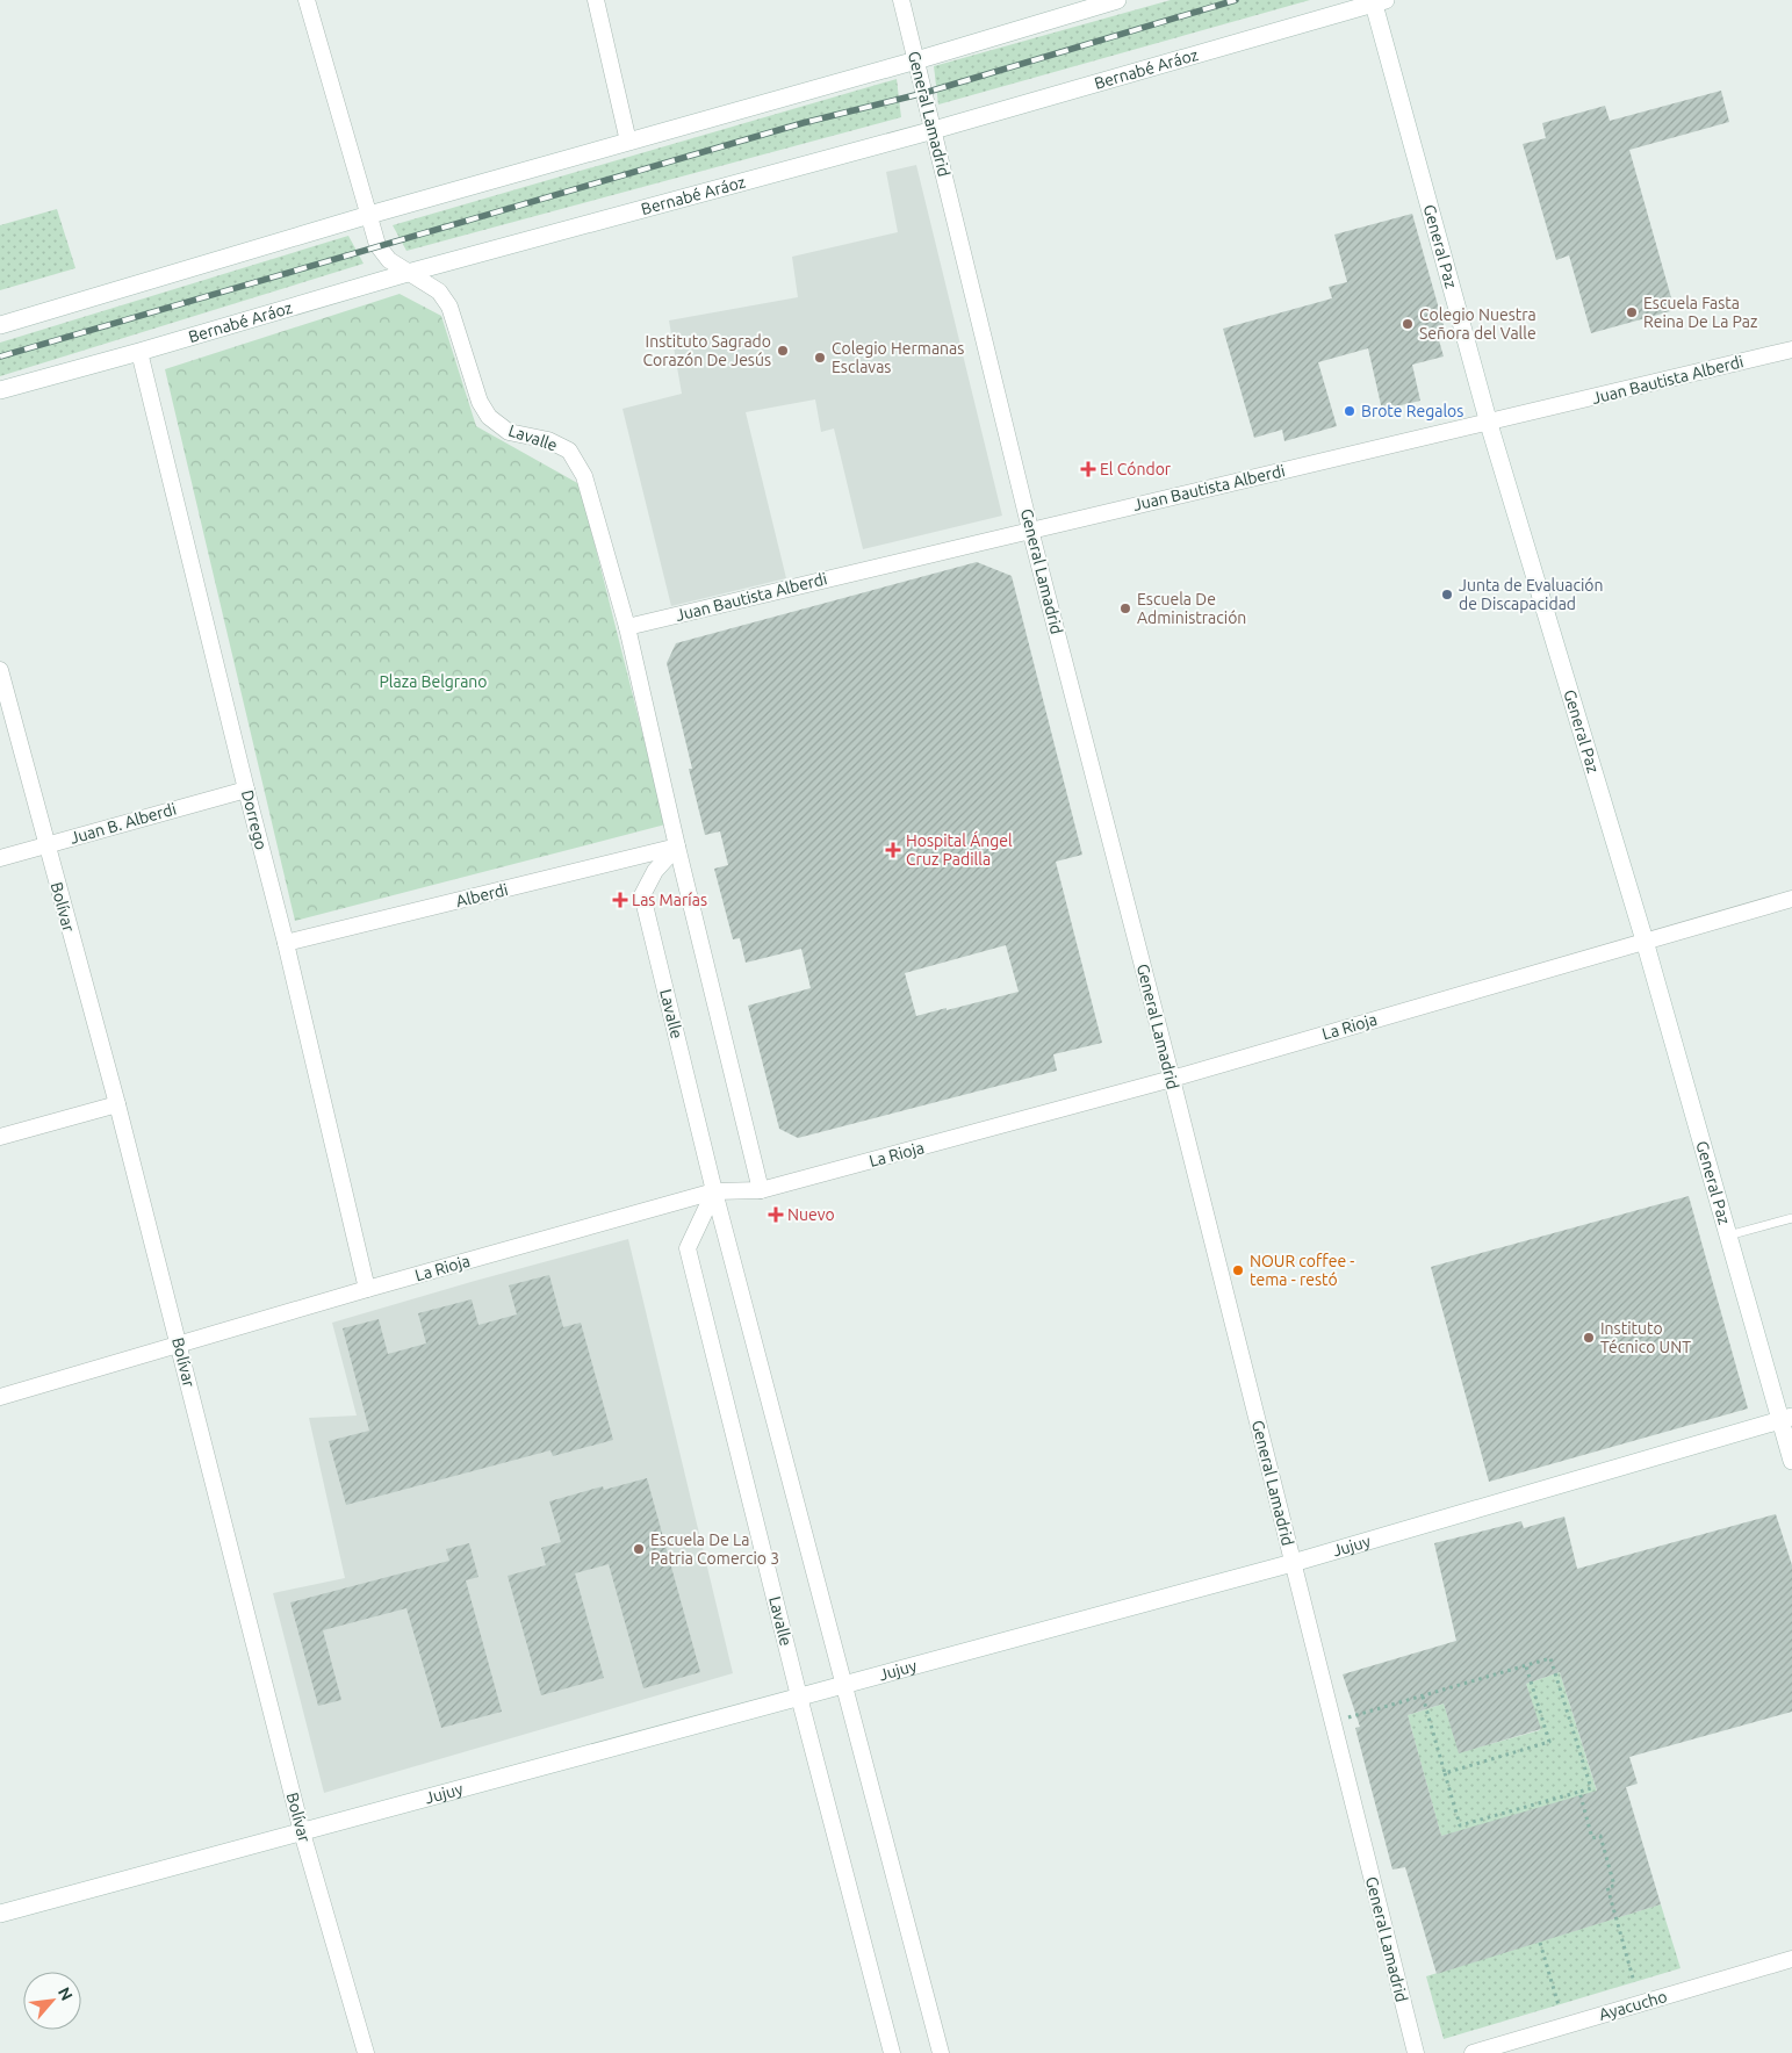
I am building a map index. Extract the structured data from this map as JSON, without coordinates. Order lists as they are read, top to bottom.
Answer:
{
  "streets": {
    "street": [
      "Bernabé Aráoz",
      "General Lamadrid",
      "General Paz",
      "Juan Bautista Alberdi",
      "Lavalle",
      "Dorrego",
      "Juan B. Alberdi",
      "Alberdi",
      "Bolívar",
      "La Rioja",
      "Jujuy",
      "Ayacucho"
    ]
  },
  "crossings": [
    ["Bernabé Aráoz", "General Lamadrid"],
    ["Bernabé Aráoz", "General Paz"],
    ["Bernabé Aráoz", "Lavalle"],
    ["Bernabé Aráoz", "Dorrego"],
    ["General Lamadrid", "Juan Bautista Alberdi"],
    ["General Lamadrid", "La Rioja"],
    ["General Lamadrid", "Jujuy"],
    ["General Paz", "Juan Bautista Alberdi"],
    ["General Paz", "La Rioja"],
    ["General Paz", "Jujuy"],
    ["Juan Bautista Alberdi", "Lavalle"],
    ["Lavalle", "Alberdi"],
    ["Lavalle", "La Rioja"],
    ["Lavalle", "Jujuy"],
    ["Dorrego", "Juan B. Alberdi"],
    ["Dorrego", "Alberdi"],
    ["Dorrego", "La Rioja"],
    ["Juan B. Alberdi", "Bolívar"],
    ["Bolívar", "La Rioja"],
    ["Bolívar", "Jujuy"]
  ],
  "parks": ["Plaza Belgrano"],
  "places": {
    "other": [
      "Escuela Fasta Reina De La Paz",
      "Colegio Nuestra Señora del Valle",
      "Instituto Sagrado Corazón De Jesús",
      "Colegio Hermanas Esclavas",
      "Brote Regalos",
      "Junta de Evaluación de Discapacidad",
      "Escuela De Administración",
      "NOUR coffee - tema - restó",
      "Instituto Técnico UNT",
      "Escuela De La Patria Comercio 3"
    ],
    "health": [
      "El Cóndor",
      "Hospital Ángel Cruz Padilla",
      "Las Marías",
      "Nuevo"
    ]
  },
  "north": "top right"
}
